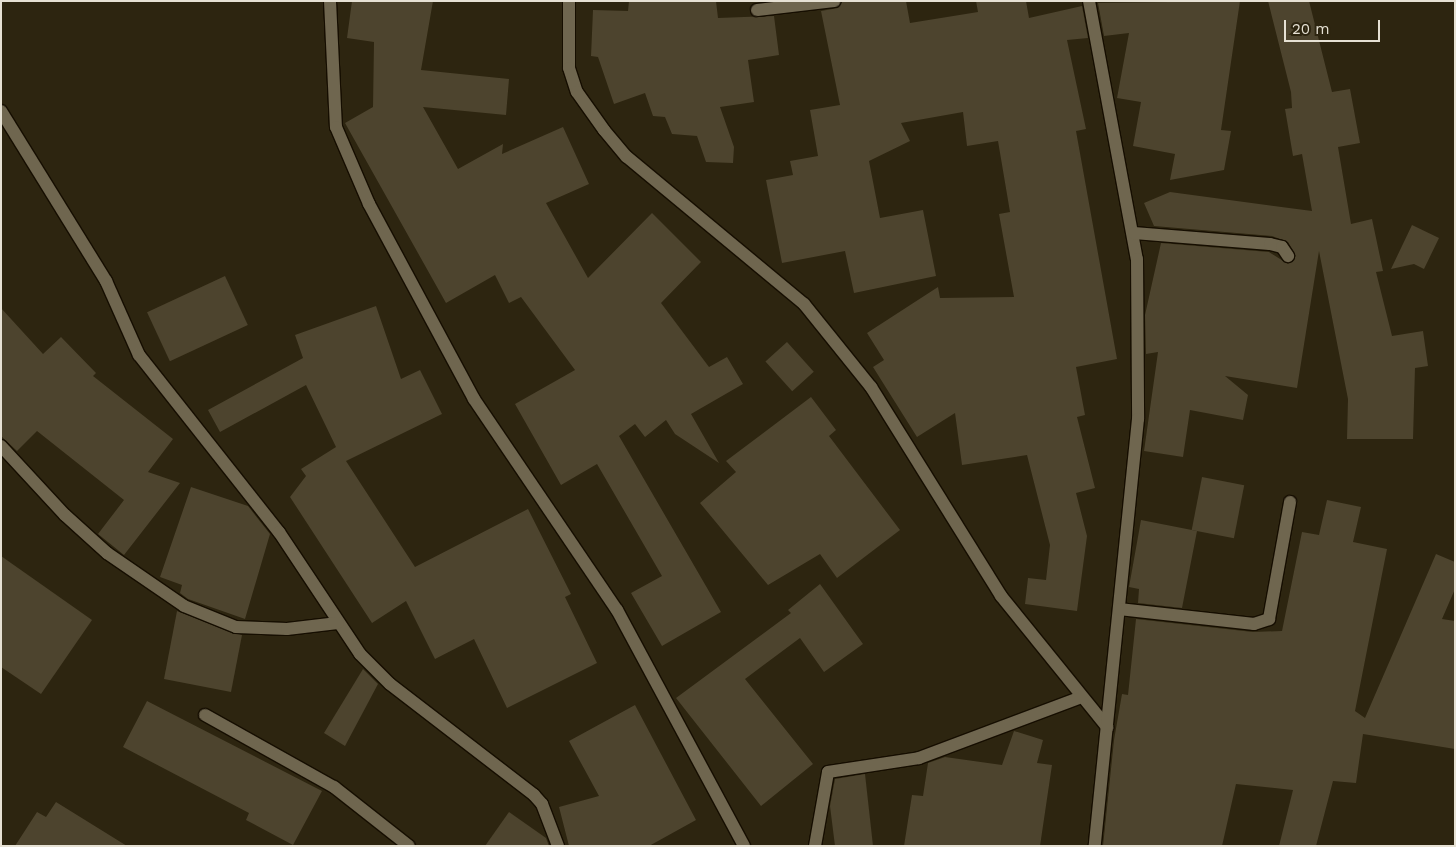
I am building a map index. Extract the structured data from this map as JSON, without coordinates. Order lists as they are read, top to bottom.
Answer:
{
  "scale_bar": "20 m"
}
